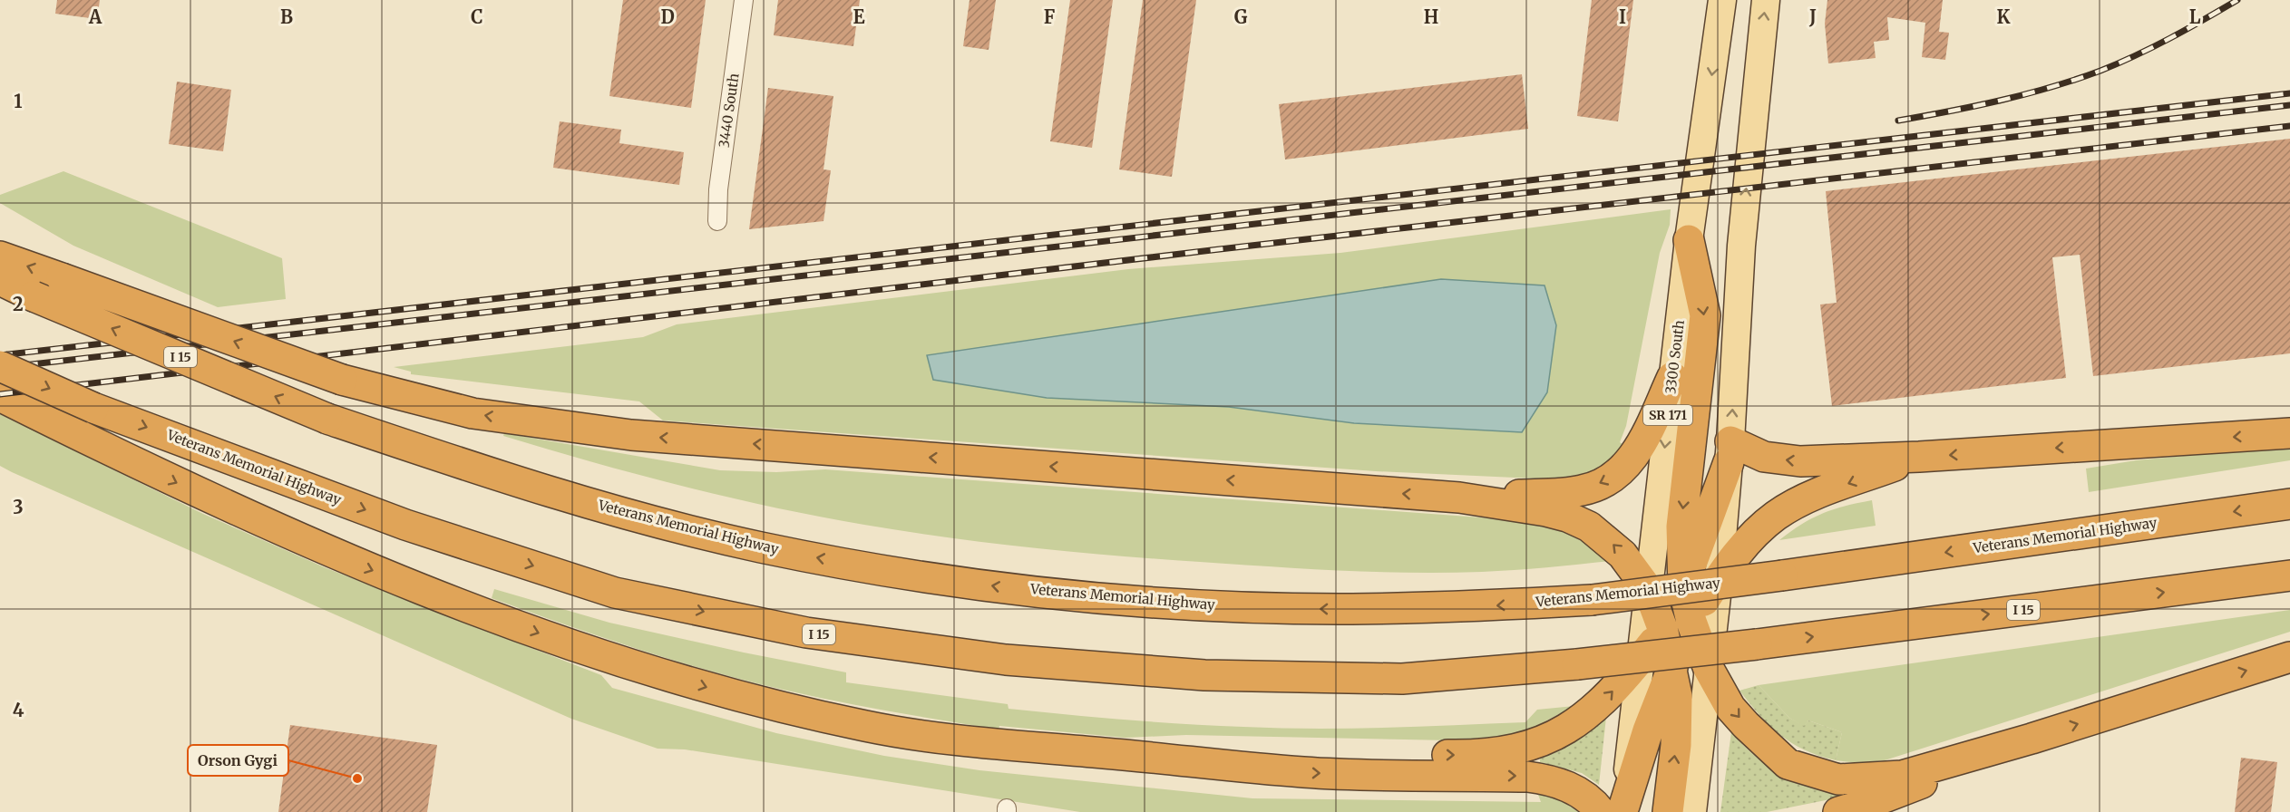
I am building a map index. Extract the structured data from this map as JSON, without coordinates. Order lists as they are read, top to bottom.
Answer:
{
  "streets": {
    "highway": ["I 15", "Veterans Memorial Highway"],
    "main road": ["3300 South", "SR 171"],
    "street": ["3440 South"]
  },
  "places": ["Orson Gygi"],
  "grid": {
    "columns": [
      "A",
      "B",
      "C",
      "D",
      "E",
      "F",
      "G",
      "H",
      "I",
      "J",
      "K",
      "L"
    ],
    "rows": [
      "1",
      "2",
      "3",
      "4"
    ]
  }
}
